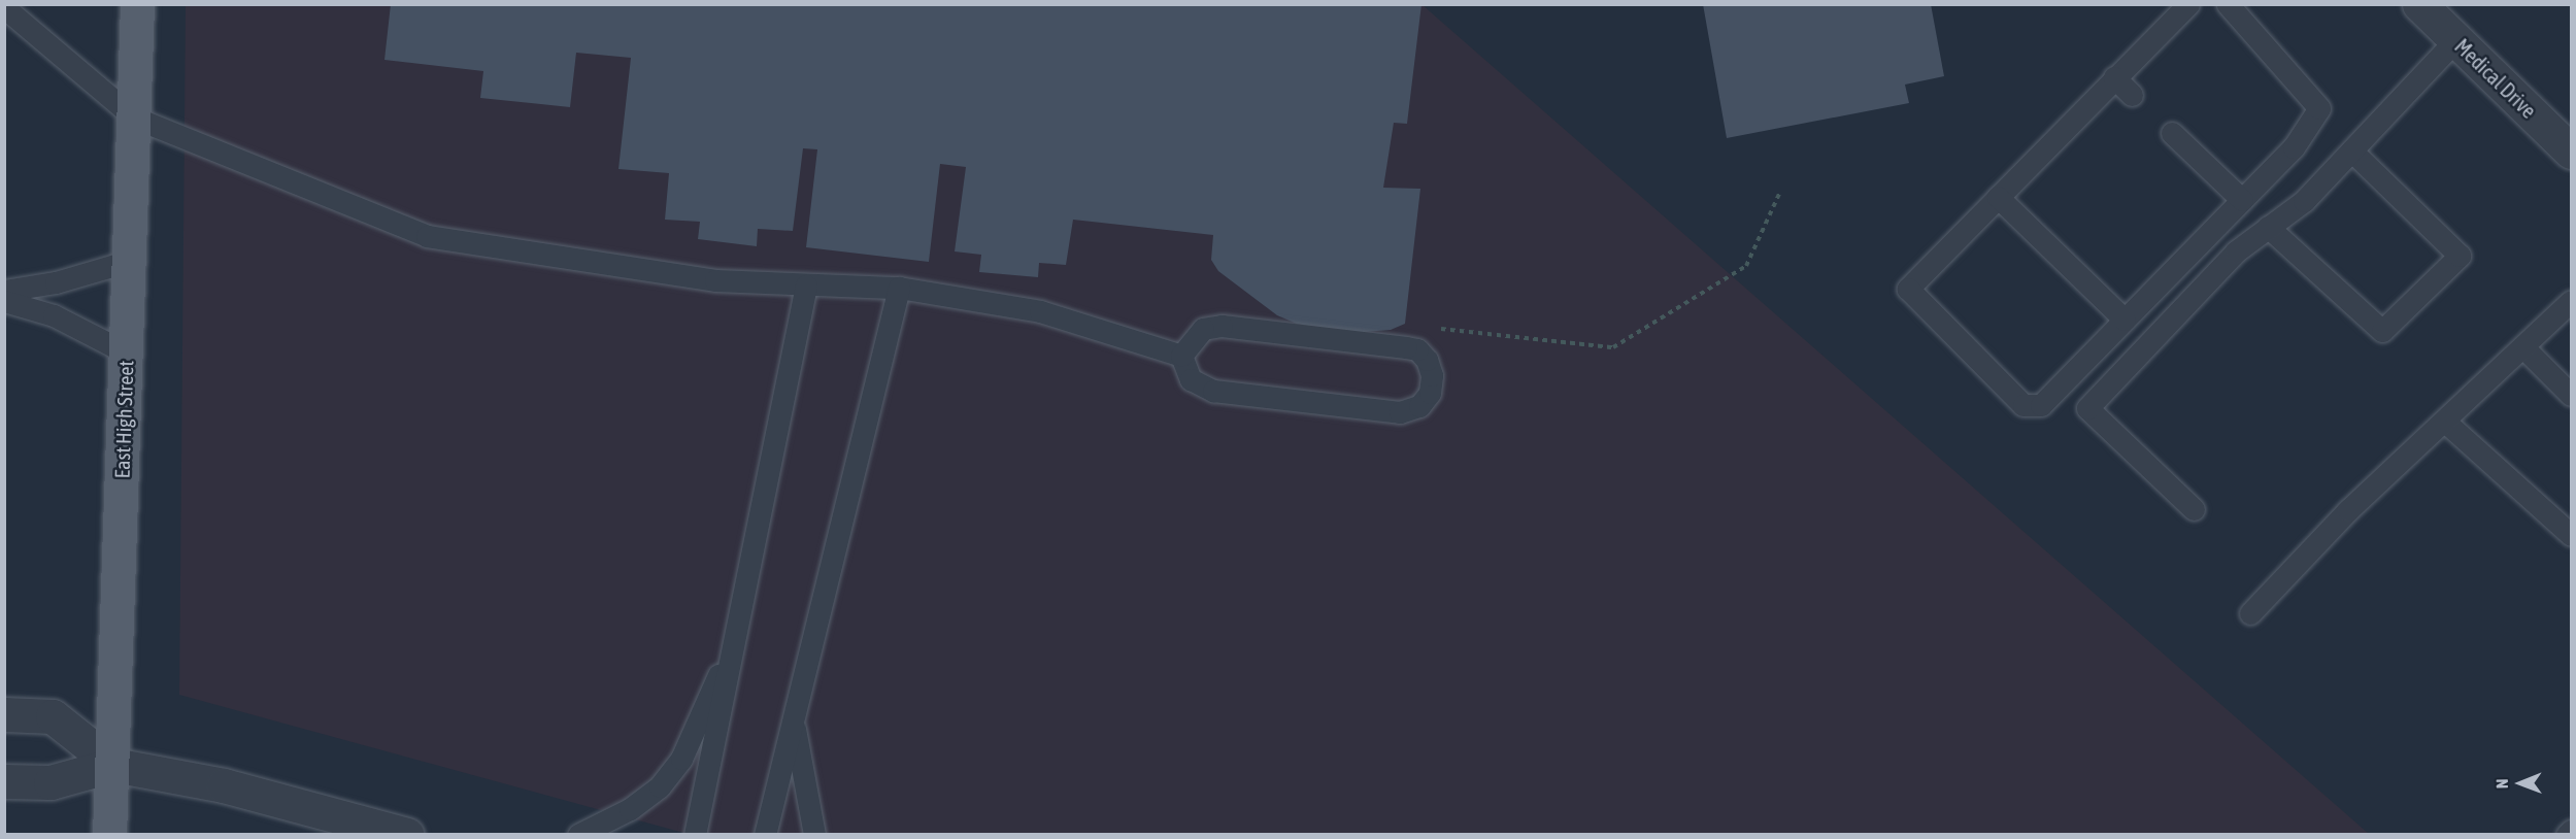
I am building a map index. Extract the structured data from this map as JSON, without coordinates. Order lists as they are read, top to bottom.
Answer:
{
  "streets": {
    "main road": ["East High Street"],
    "street": ["Medical Drive"]
  },
  "north": "left"
}
